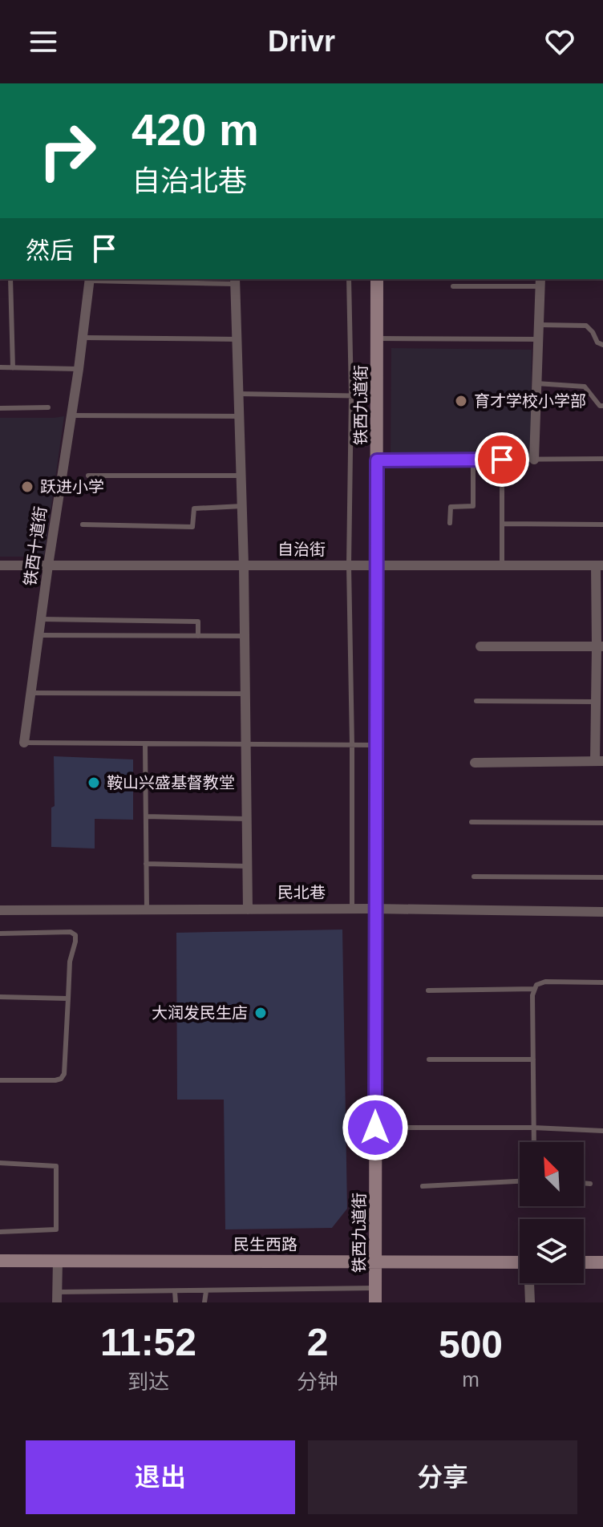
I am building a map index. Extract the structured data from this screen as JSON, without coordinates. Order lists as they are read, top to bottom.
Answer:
{
  "streets": {
    "main road": ["铁西九道街", "民生西路"],
    "street": ["铁西十道街", "自治街", "民北巷"]
  },
  "crossings": [
    ["铁西九道街", "自治街"],
    ["铁西九道街", "民北巷"],
    ["铁西九道街", "民生西路"],
    ["铁西十道街", "自治街"]
  ],
  "places": [
    "育才学校小学部",
    "跃进小学",
    "鞍山兴盛基督教堂",
    "大润发民生店"
  ],
  "north": "top left",
  "page": {
    "header": "Drivr",
    "turn": ["420 m", "自治北巷"],
    "then": "然后",
    "eta": [
      "11:52",
      "到达",
      "2",
      "分钟",
      "500",
      "m"
    ],
    "buttons": ["退出", "分享"]
  }
}
